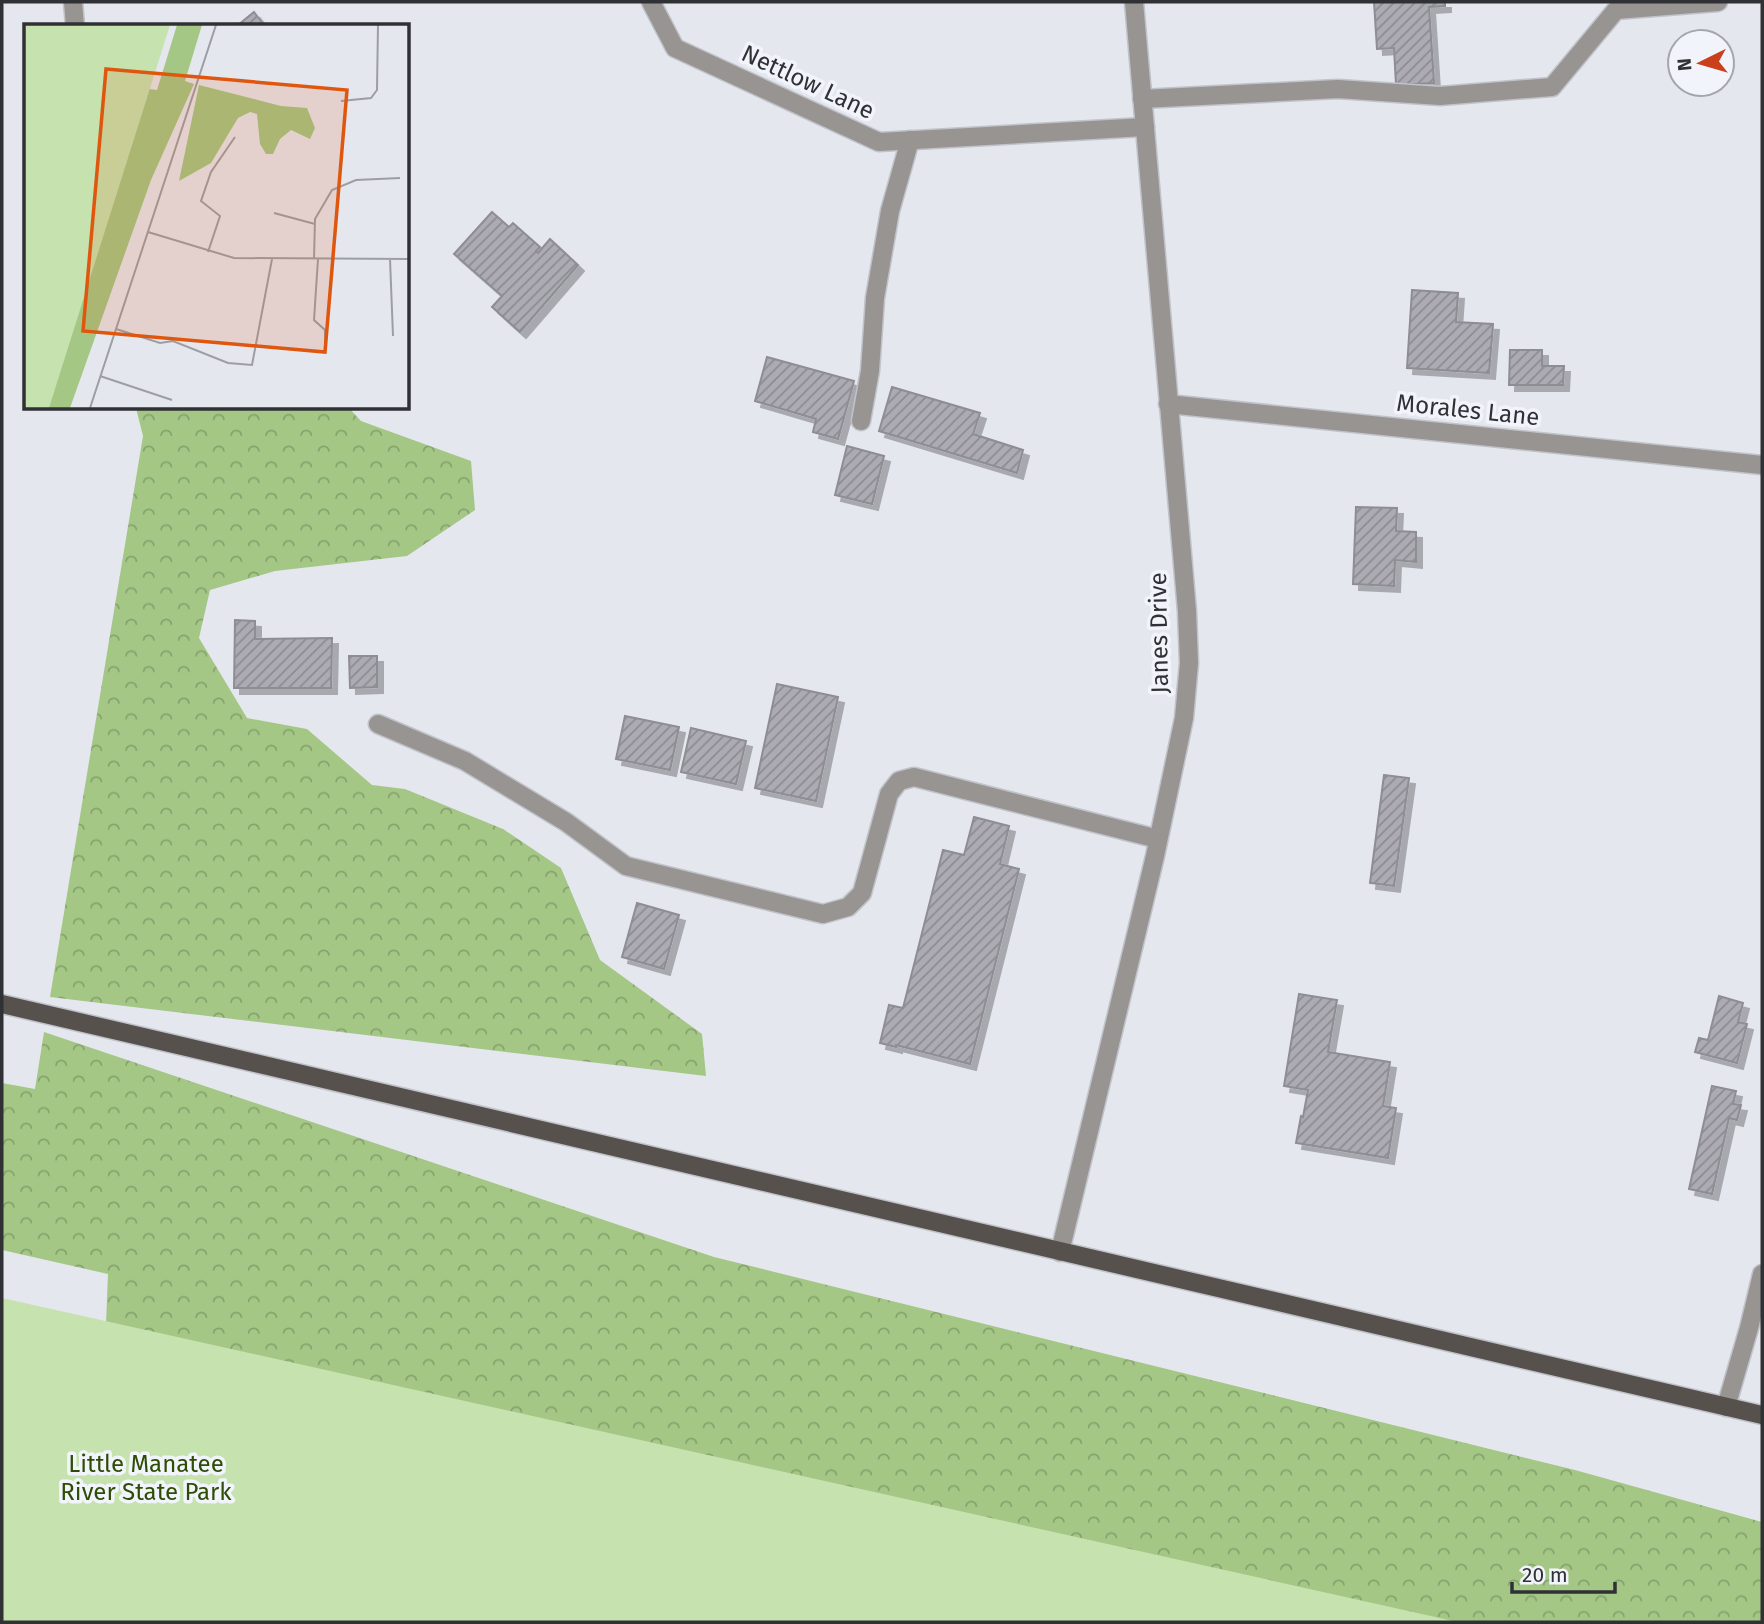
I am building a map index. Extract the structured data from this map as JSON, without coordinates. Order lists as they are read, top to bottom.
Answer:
{
  "streets": {
    "street": ["Nettlow Lane", "Morales Lane", "Janes Drive"]
  },
  "crossings": [
    ["Nettlow Lane", "Janes Drive"],
    ["Morales Lane", "Janes Drive"]
  ],
  "parks": ["Little Manatee River State Park"],
  "scale_bar": "20 m",
  "north": "left"
}
